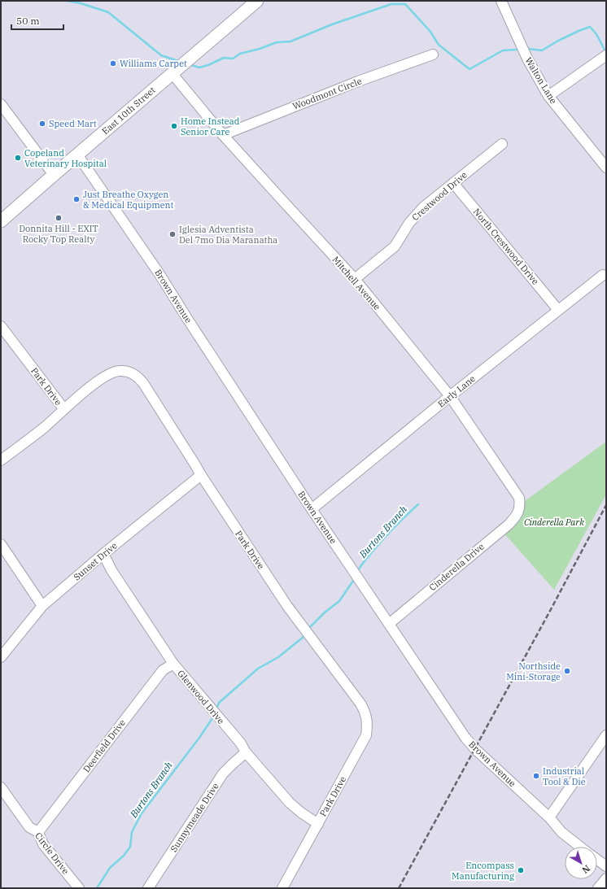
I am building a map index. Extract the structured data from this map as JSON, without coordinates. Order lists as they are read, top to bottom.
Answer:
{
  "streets": {
    "main road": ["East 10th Street"],
    "street": [
      "Walton Lane",
      "Woodmont Circle",
      "Crestwood Drive",
      "North Crestwood Drive",
      "Mitchell Avenue",
      "Brown Avenue",
      "Park Drive",
      "Early Lane",
      "Sunset Drive",
      "Cinderella Drive",
      "Glenwood Drive",
      "Deerfield Drive",
      "Sunnymeade Drive",
      "Circle Drive"
    ]
  },
  "crossings": [
    ["Woodmont Circle", "Mitchell Avenue"],
    ["East 10th Street", "Mitchell Avenue"],
    ["East 10th Street", "Brown Avenue"],
    ["Crestwood Drive", "North Crestwood Drive"],
    ["Crestwood Drive", "Mitchell Avenue"],
    ["North Crestwood Drive", "Early Lane"],
    ["Mitchell Avenue", "Early Lane"],
    ["Mitchell Avenue", "Cinderella Drive"],
    ["Brown Avenue", "Early Lane"],
    ["Brown Avenue", "Cinderella Drive"],
    ["Park Drive", "Sunset Drive"],
    ["Park Drive", "Glenwood Drive"],
    ["Sunset Drive", "Glenwood Drive"],
    ["Glenwood Drive", "Deerfield Drive"],
    ["Glenwood Drive", "Sunnymeade Drive"],
    ["Deerfield Drive", "Circle Drive"]
  ],
  "water": ["Burtons Branch"],
  "parks": ["Cinderella Park"],
  "places": [
    "Williams Carpet",
    "Speed Mart",
    "Home Instead Senior Care",
    "Copeland Veterinary Hospital",
    "Just Breathe Oxygen & Medical Equipment",
    "Donnita Hill - EXIT Rocky Top Realty",
    "Iglesia Adventista Del 7mo Dia Maranatha",
    "Northside Mini-Storage",
    "Industrial Tool & Die",
    "Encompass Manufacturing"
  ],
  "scale_bar": "50 m",
  "north": "bottom right"
}
